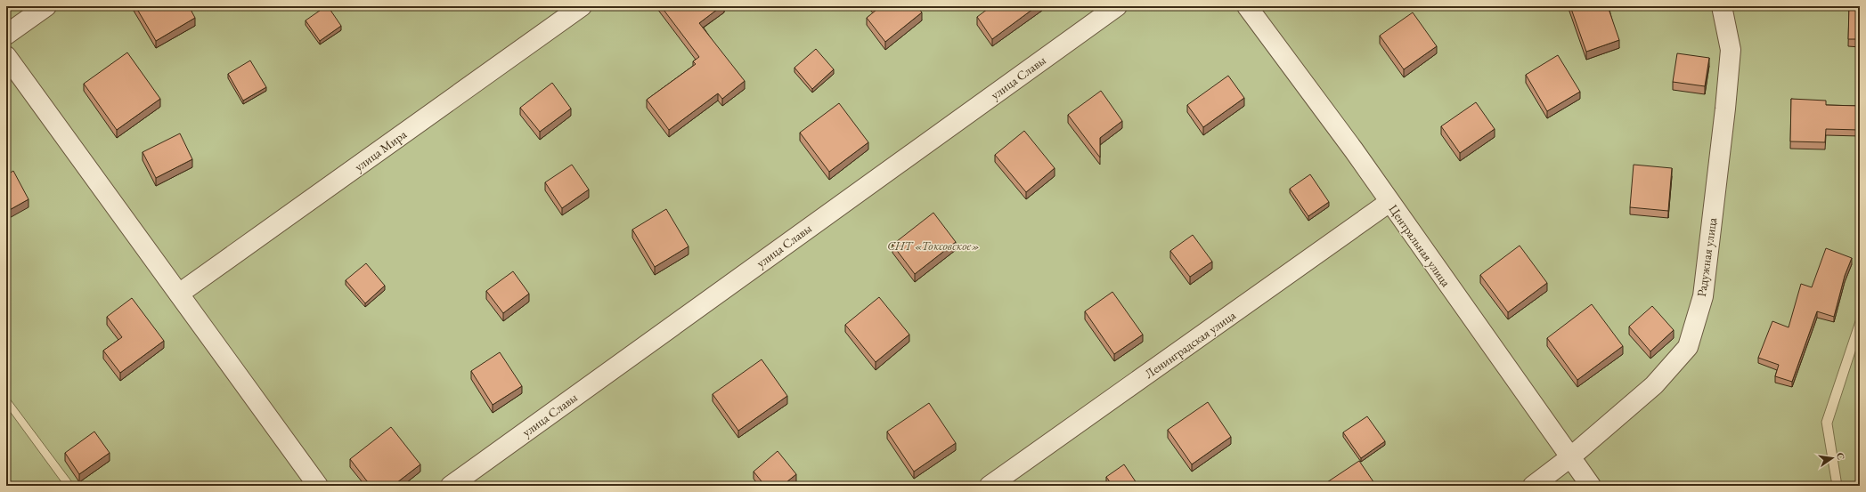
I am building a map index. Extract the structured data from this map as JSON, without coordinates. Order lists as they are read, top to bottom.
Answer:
{
  "streets": {
    "street": [
      "улица Славы",
      "улица Мира",
      "Центральная улица",
      "Радужная улица",
      "Ленинградская улица"
    ]
  },
  "crossings": [
    ["Центральная улица", "Радужная улица"],
    ["Центральная улица", "Ленинградская улица"]
  ],
  "parks": ["СНТ «Токсовское»"],
  "north": "right"
}
